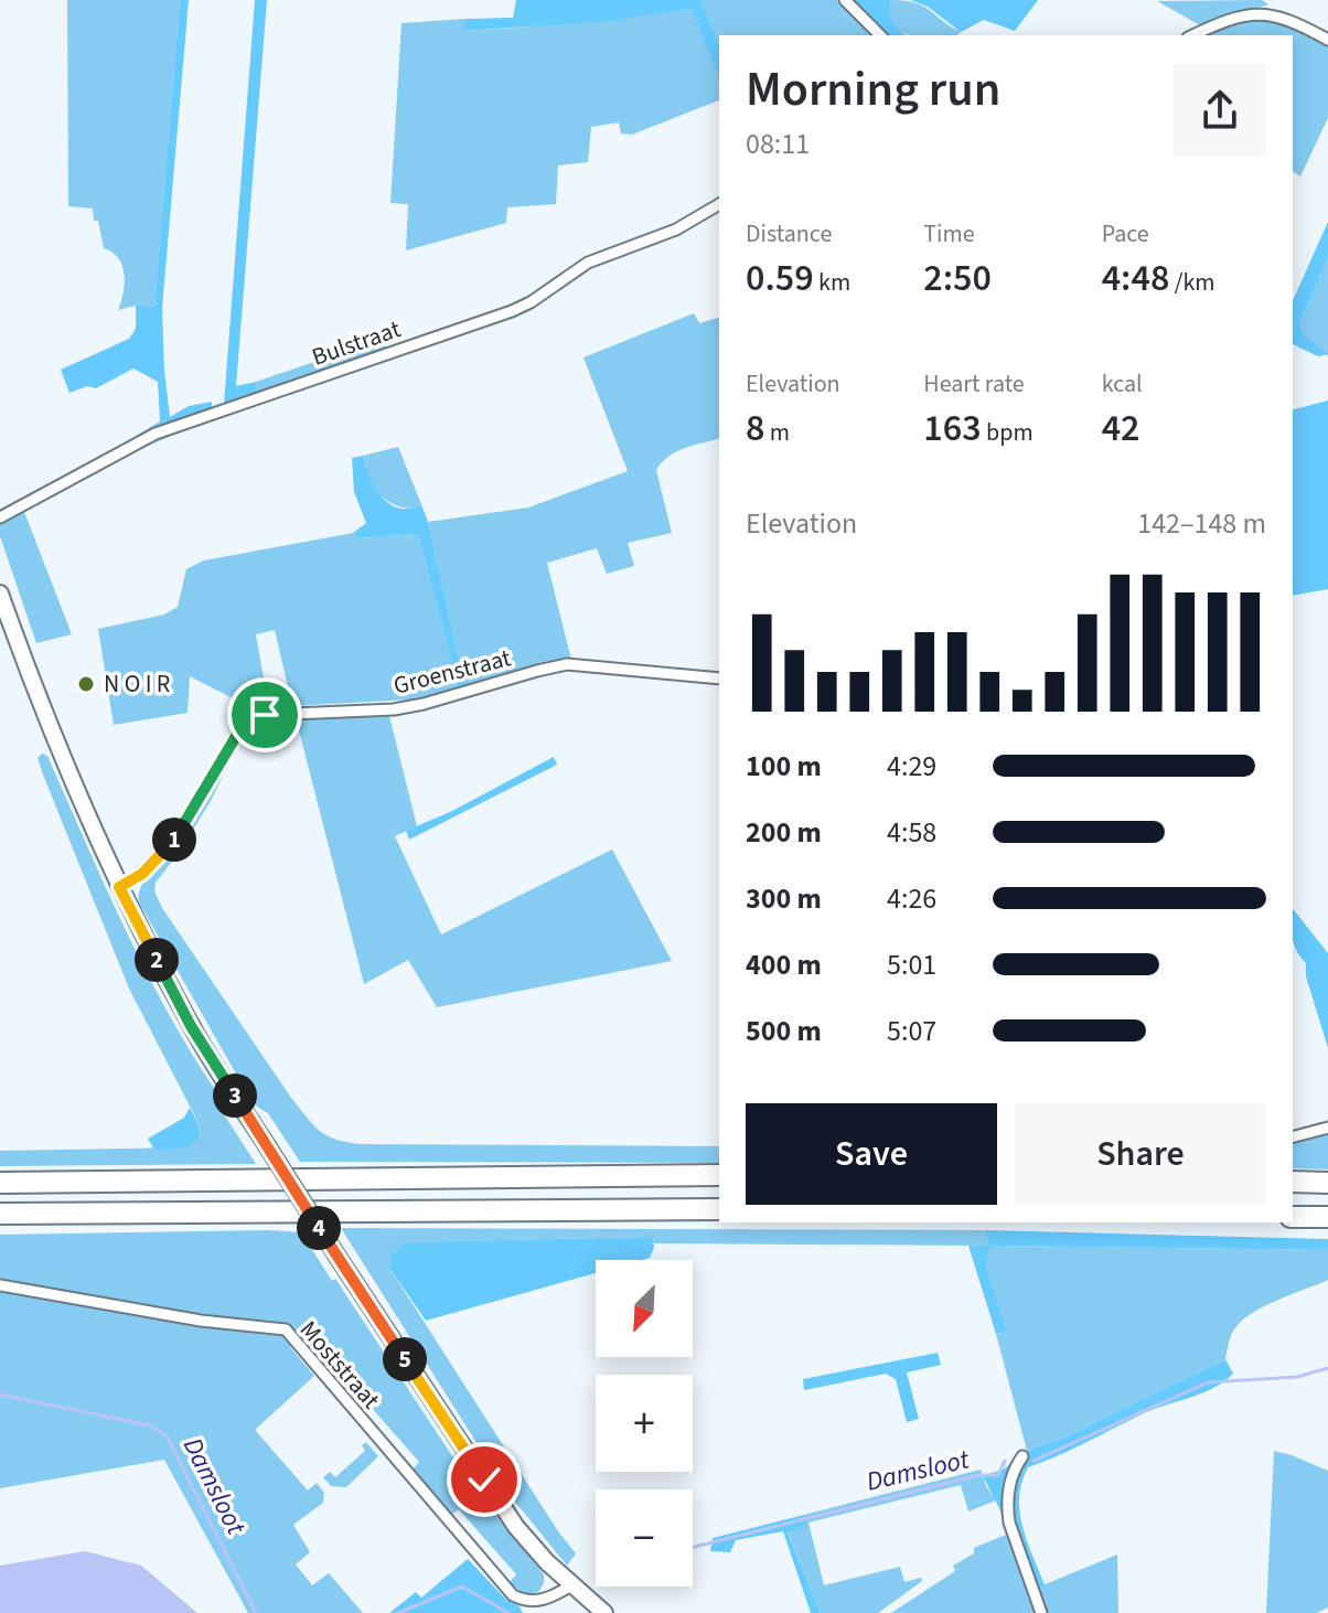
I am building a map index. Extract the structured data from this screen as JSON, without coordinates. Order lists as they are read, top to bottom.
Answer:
{
  "streets": {
    "street": ["Bulstraat", "Groenstraat", "Moststraat"]
  },
  "water": ["Damsloot"],
  "places": ["N O I R"],
  "north": "bottom left",
  "page": {
    "heading": ["Morning run", "08:11"],
    "stats": [
      ["Distance", "0.59 km"],
      ["Time", "2:50"],
      ["Pace", "4:48 /km"],
      ["Elevation", "8 m"],
      ["Heart rate", "163 bpm"],
      ["kcal", "42"]
    ],
    "chart": ["Elevation", "142–148 m"],
    "list": [
      {
        "name": "100 m",
        "note": "4:29"
      },
      {
        "name": "200 m",
        "note": "4:58"
      },
      {
        "name": "300 m",
        "note": "4:26"
      },
      {
        "name": "400 m",
        "note": "5:01"
      },
      {
        "name": "500 m",
        "note": "5:07"
      }
    ],
    "pins": [
      "1",
      "2",
      "3",
      "4",
      "5"
    ],
    "buttons": ["Save", "Share"],
    "map_buttons": ["+", "−"]
  }
}
